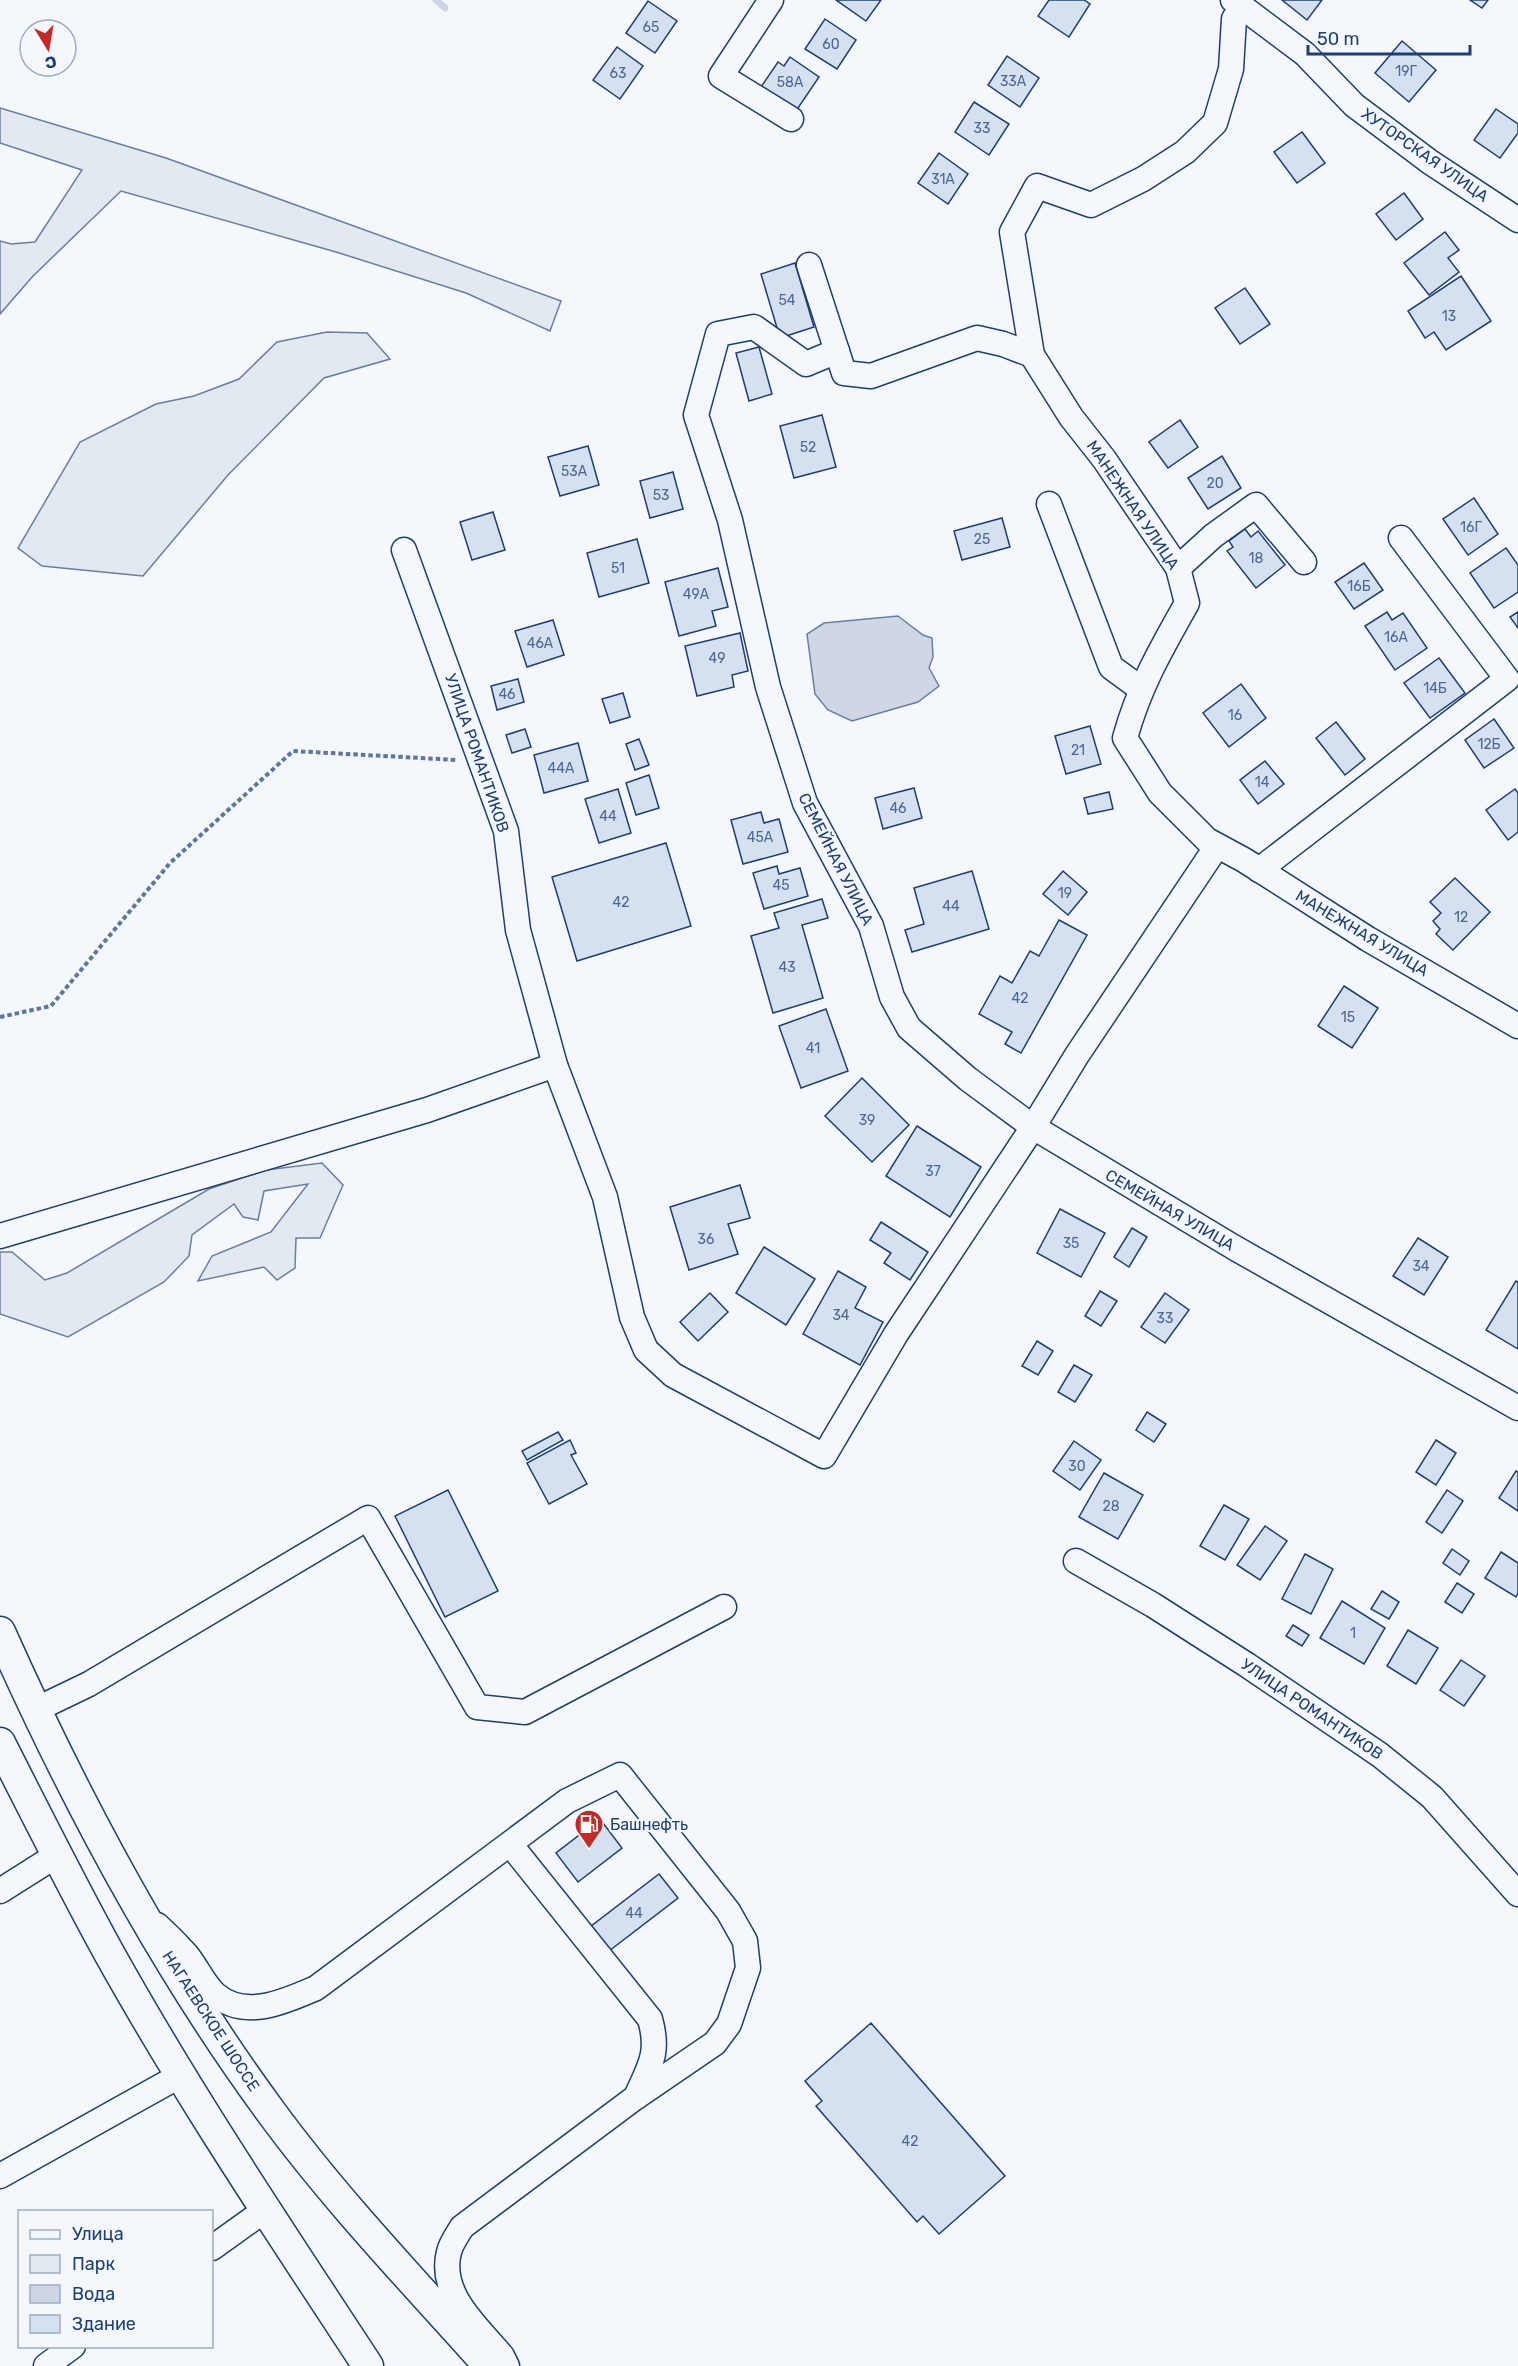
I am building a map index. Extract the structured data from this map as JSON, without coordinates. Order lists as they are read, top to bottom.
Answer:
{
  "streets": {
    "main road": ["НАГАЕВСКОЕ ШОССЕ"],
    "street": [
      "ХУТОРСКАЯ УЛИЦА",
      "МАНЕЖНАЯ УЛИЦА",
      "УЛИЦА РОМАНТИКОВ",
      "СЕМЕЙНАЯ УЛИЦА"
    ]
  },
  "crossings": [
    ["ХУТОРСКАЯ УЛИЦА", "МАНЕЖНАЯ УЛИЦА"],
    ["УЛИЦА РОМАНТИКОВ", "СЕМЕЙНАЯ УЛИЦА"]
  ],
  "places": {
    "fuel station": ["Башнефть"]
  },
  "house_numbers": [
    "65",
    "60",
    "19Г",
    "63",
    "33А",
    "58А",
    "33",
    "31А",
    "54",
    "13",
    "52",
    "53А",
    "20",
    "53",
    "16Г",
    "25",
    "18",
    "51",
    "16Б",
    "49А",
    "16А",
    "46А",
    "49",
    "14Б",
    "46",
    "16",
    "12Б",
    "21",
    "44А",
    "14",
    "46",
    "44",
    "45А",
    "45",
    "19",
    "42",
    "44",
    "12",
    "43",
    "42",
    "15",
    "41",
    "39",
    "37",
    "36",
    "35",
    "34",
    "34",
    "33",
    "30",
    "28",
    "1",
    "44",
    "42"
  ],
  "legend": [
    "Улица",
    "Парк",
    "Вода",
    "Здание"
  ],
  "scale_bar": "50 m",
  "north": "bottom"
}
